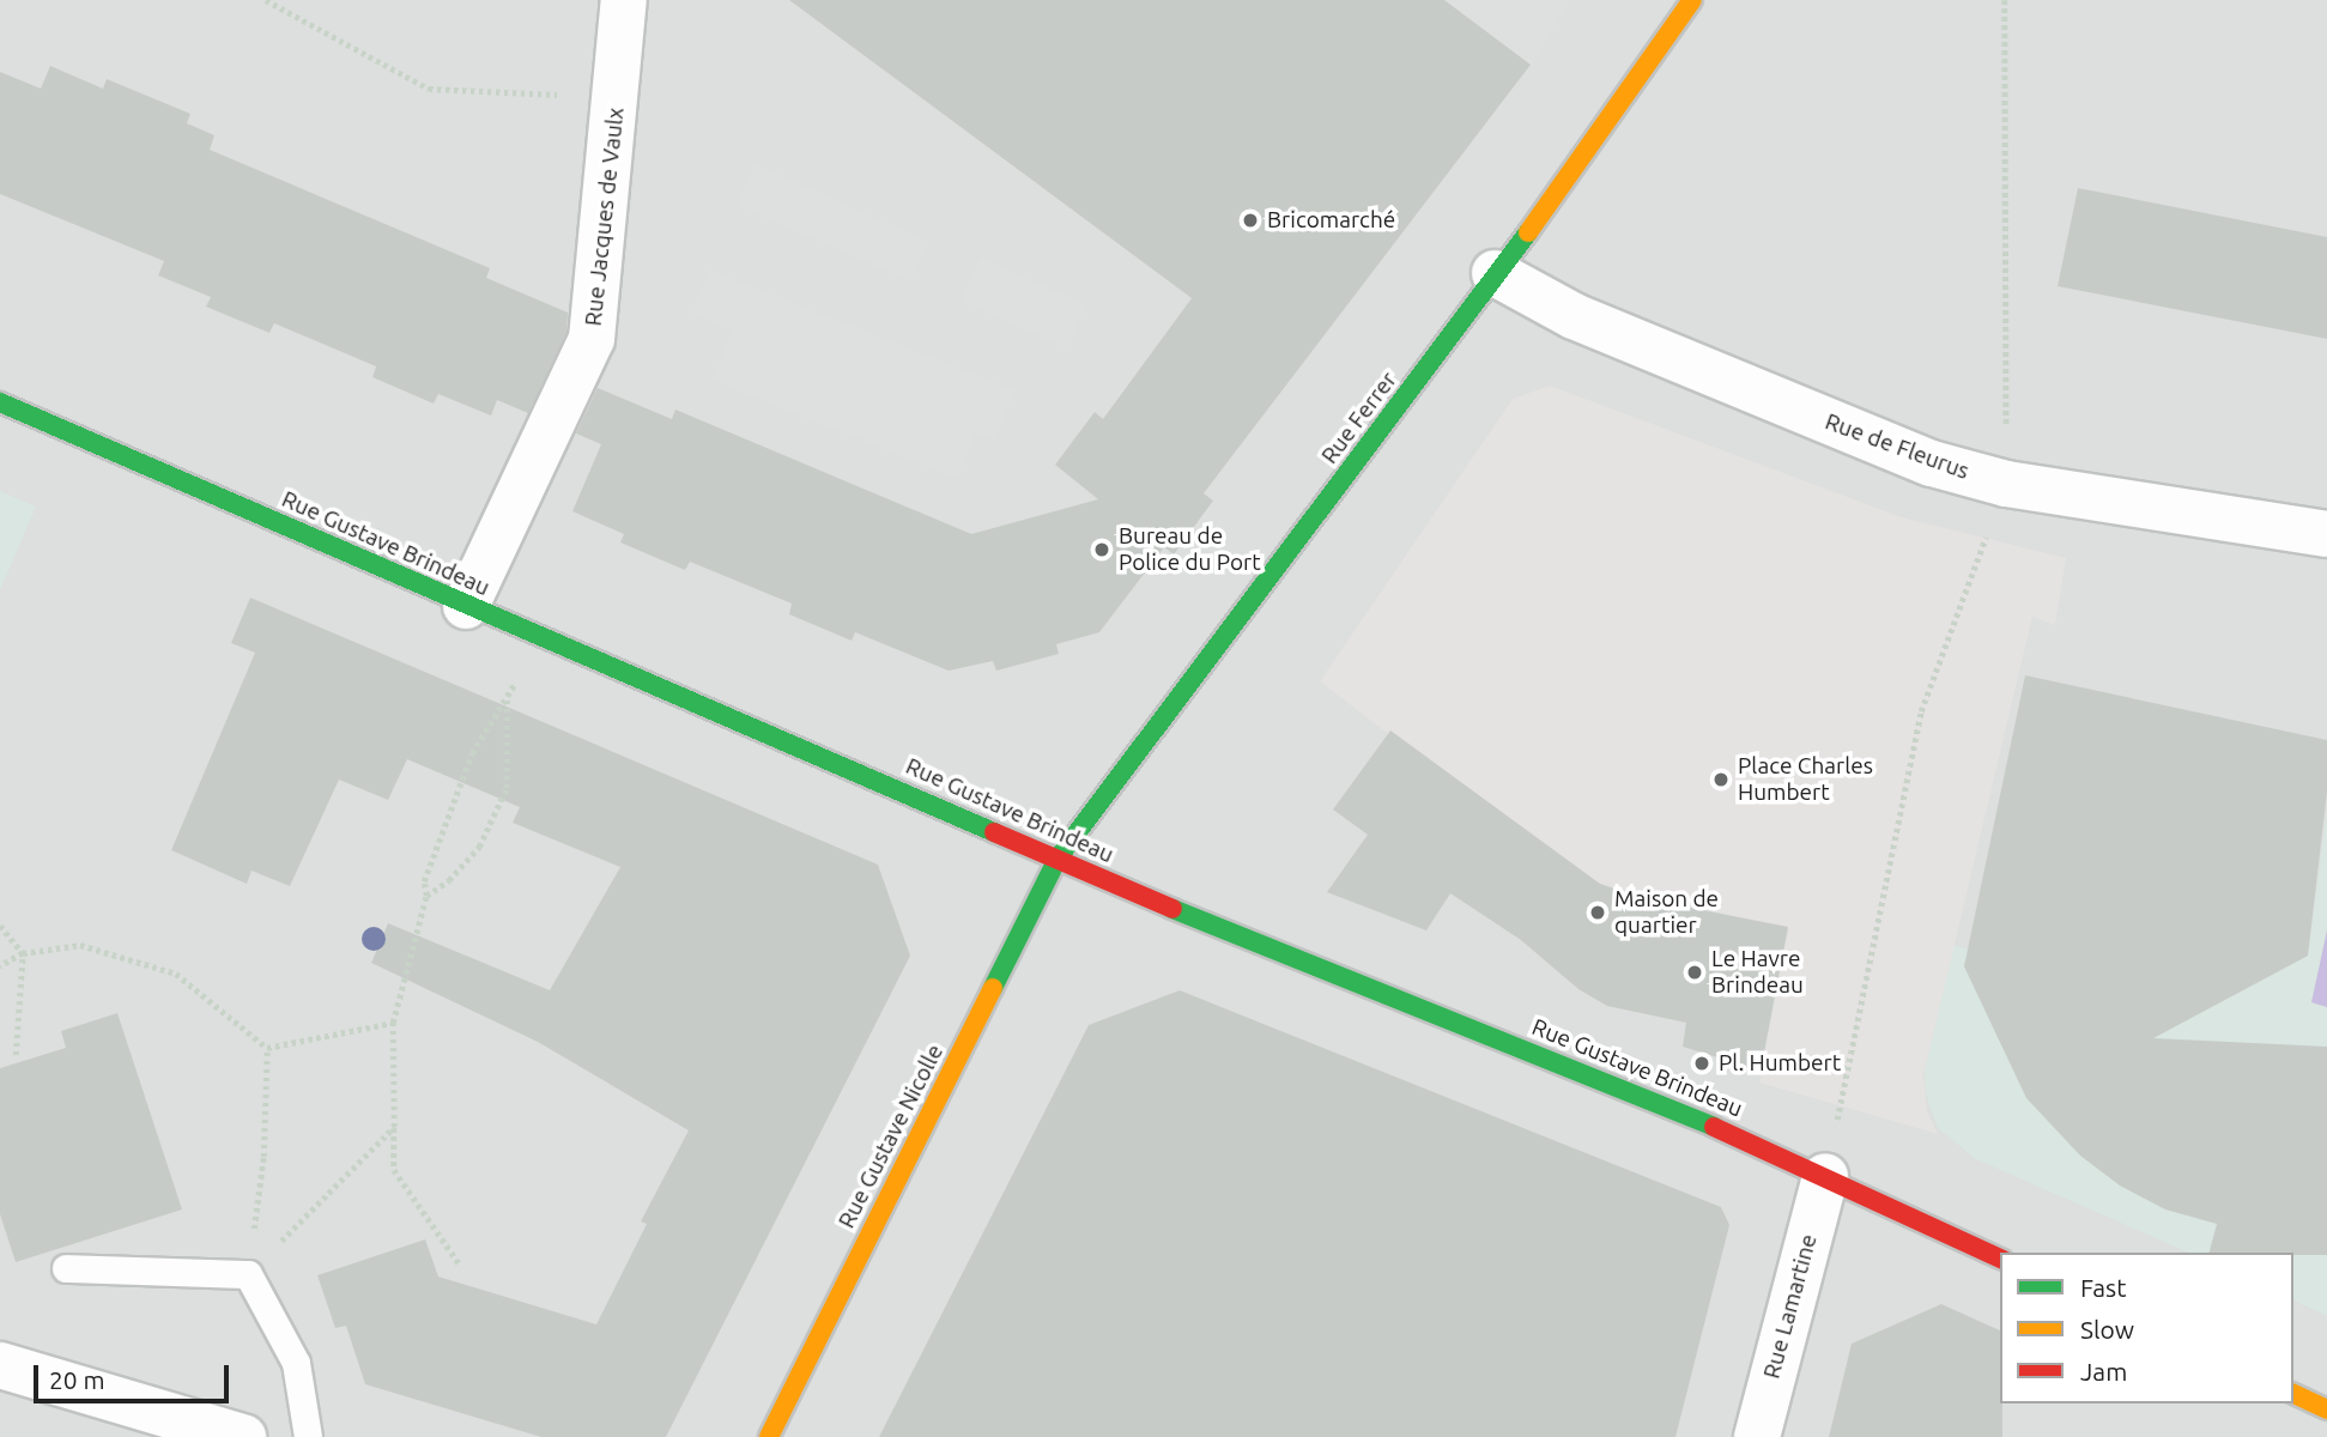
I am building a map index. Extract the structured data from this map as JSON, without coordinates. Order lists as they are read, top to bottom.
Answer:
{
  "streets": {
    "street": [
      "Rue Jacques de Vaulx",
      "Rue Ferrer",
      "Rue de Fleurus",
      "Rue Gustave Brindeau",
      "Rue Gustave Nicolle",
      "Rue Lamartine"
    ]
  },
  "crossings": [
    ["Rue Jacques de Vaulx", "Rue Gustave Brindeau"],
    ["Rue Ferrer", "Rue de Fleurus"],
    ["Rue Ferrer", "Rue Gustave Brindeau"],
    ["Rue Ferrer", "Rue Gustave Nicolle"],
    ["Rue Gustave Brindeau", "Rue Gustave Nicolle"],
    ["Rue Gustave Brindeau", "Rue Lamartine"]
  ],
  "places": [
    "Bricomarché",
    "Bureau de Police du Port",
    "Place Charles Humbert",
    "Maison de quartier",
    "Le Havre Brindeau",
    "Pl. Humbert"
  ],
  "legend": ["Fast", "Slow", "Jam"],
  "scale_bar": "20 m"
}
